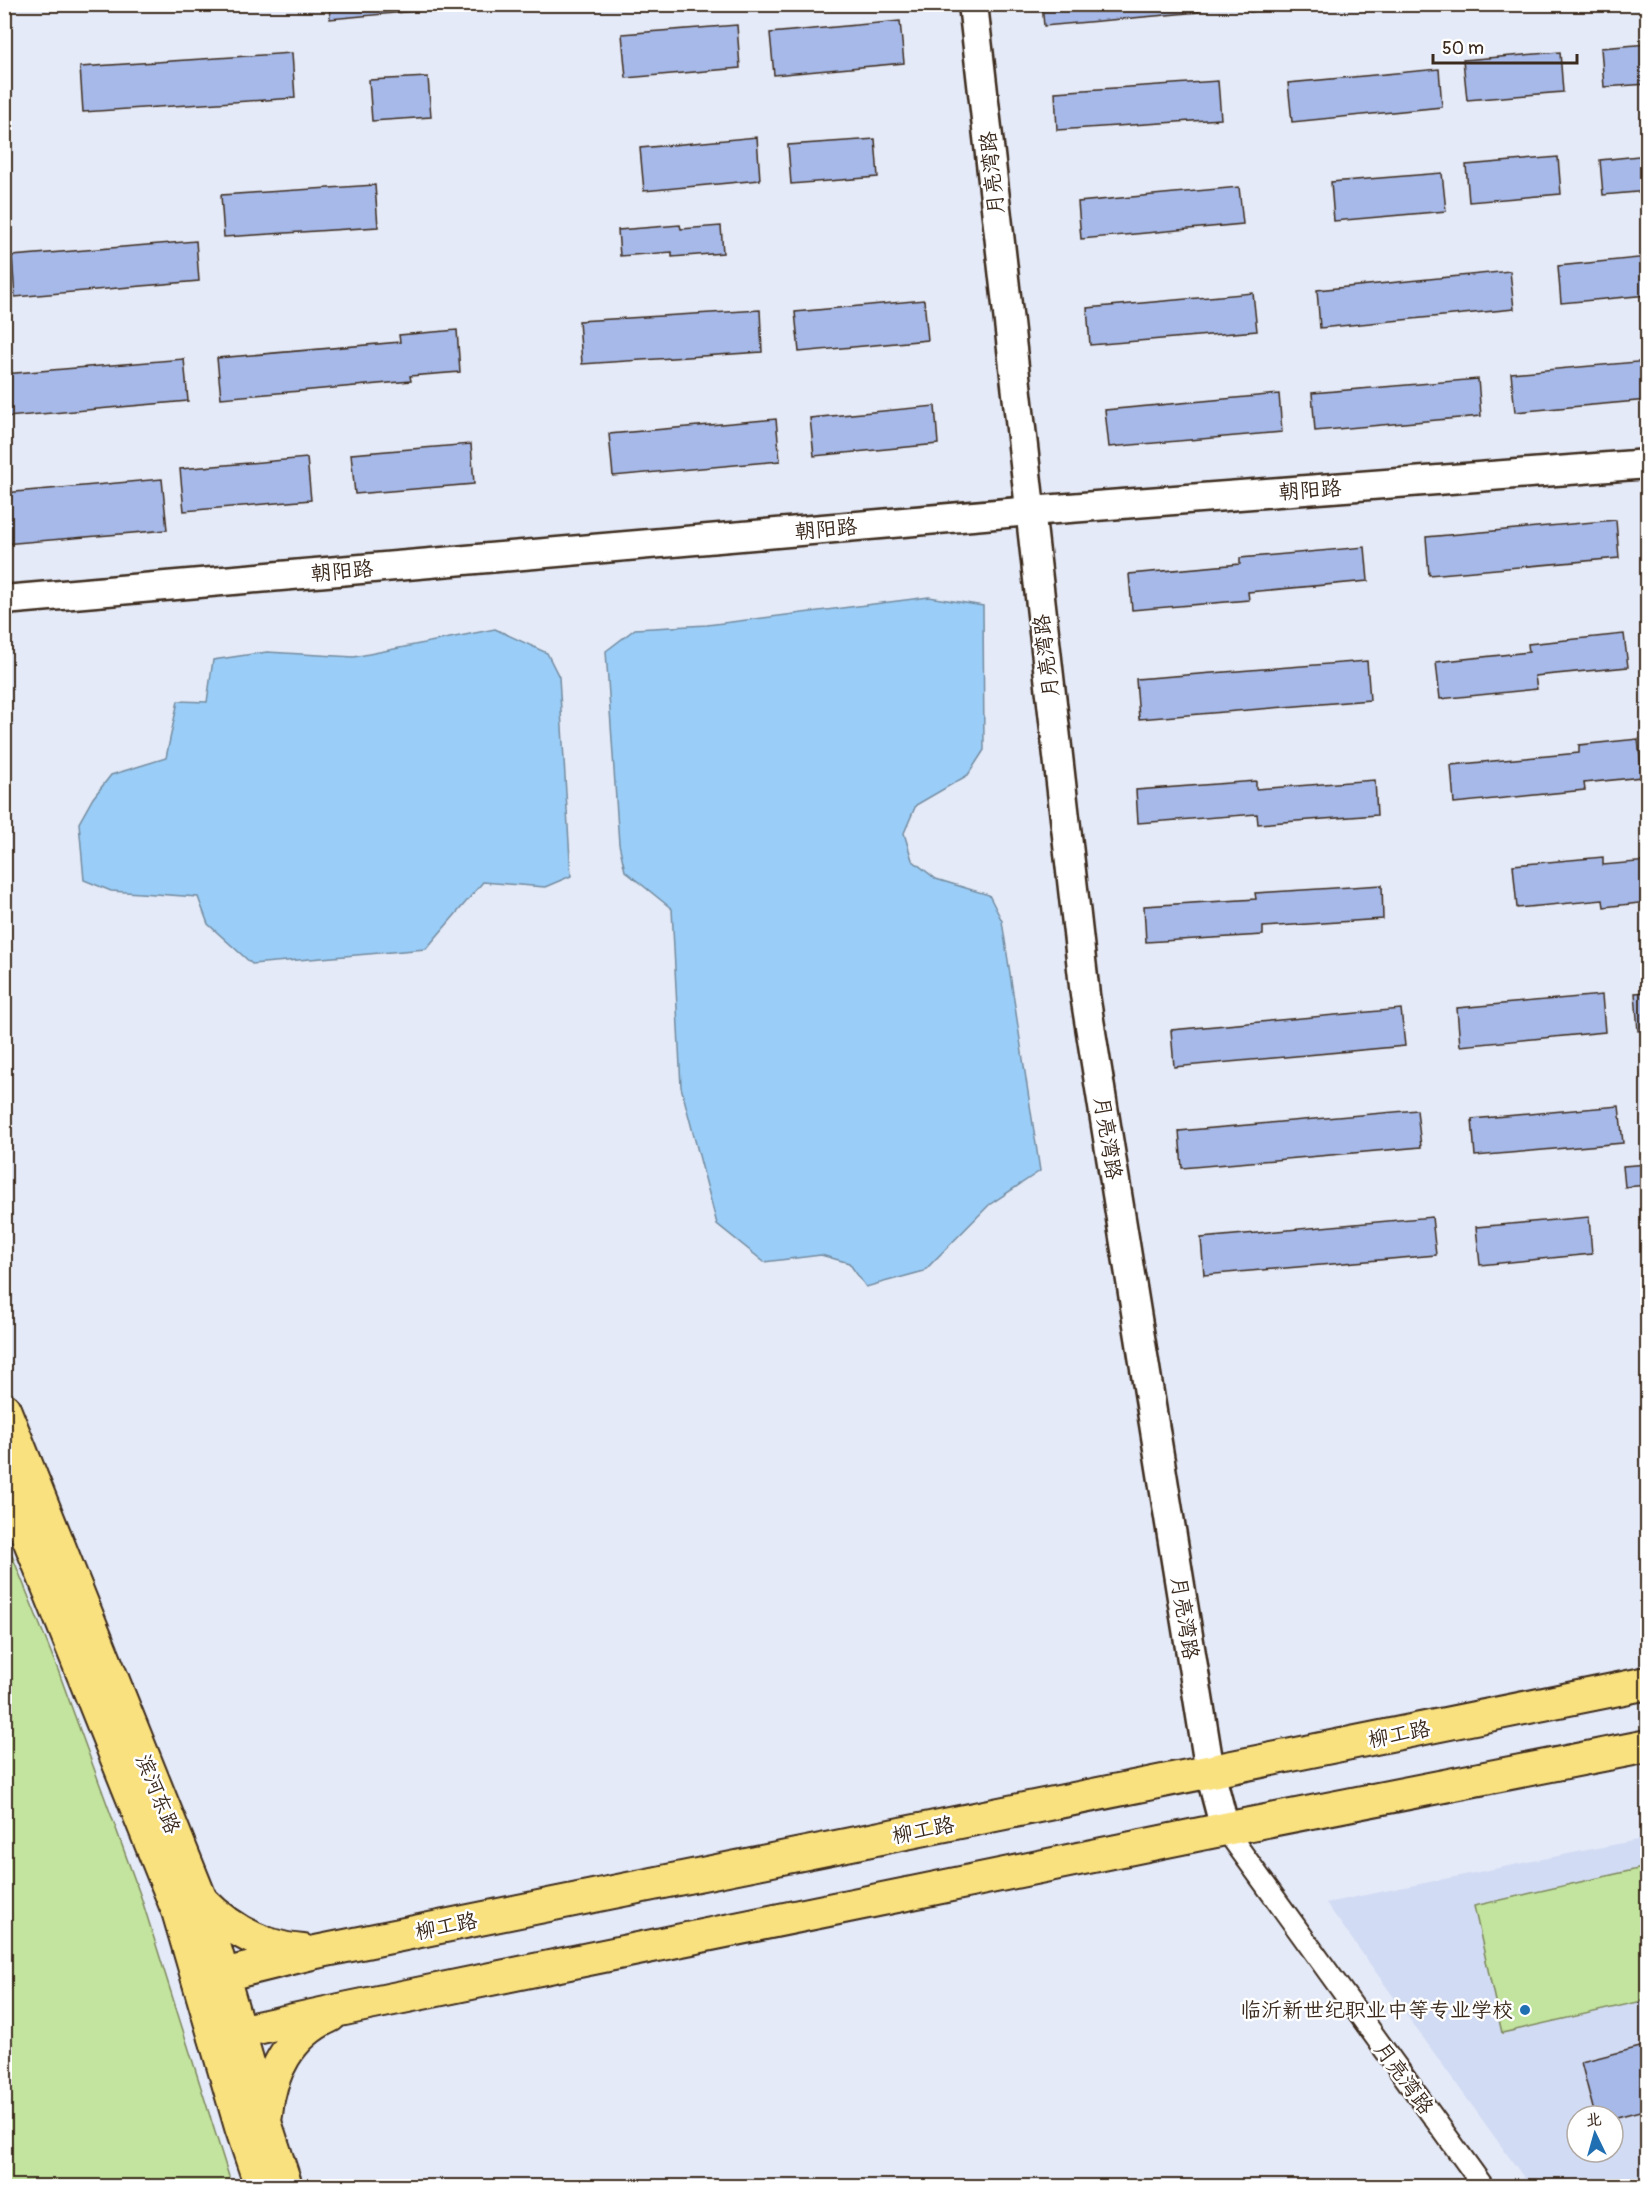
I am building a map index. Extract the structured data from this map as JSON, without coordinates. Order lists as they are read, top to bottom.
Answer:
{
  "streets": {
    "main road": ["柳工路", "滨河东路"],
    "street": ["月亮湾路", "朝阳路"]
  },
  "crossings": [
    ["月亮湾路", "朝阳路"],
    ["月亮湾路", "柳工路"],
    ["柳工路", "滨河东路"]
  ],
  "places": ["临沂新世纪职业中等专业学校"],
  "scale_bar": "50 m",
  "north": "top"
}
